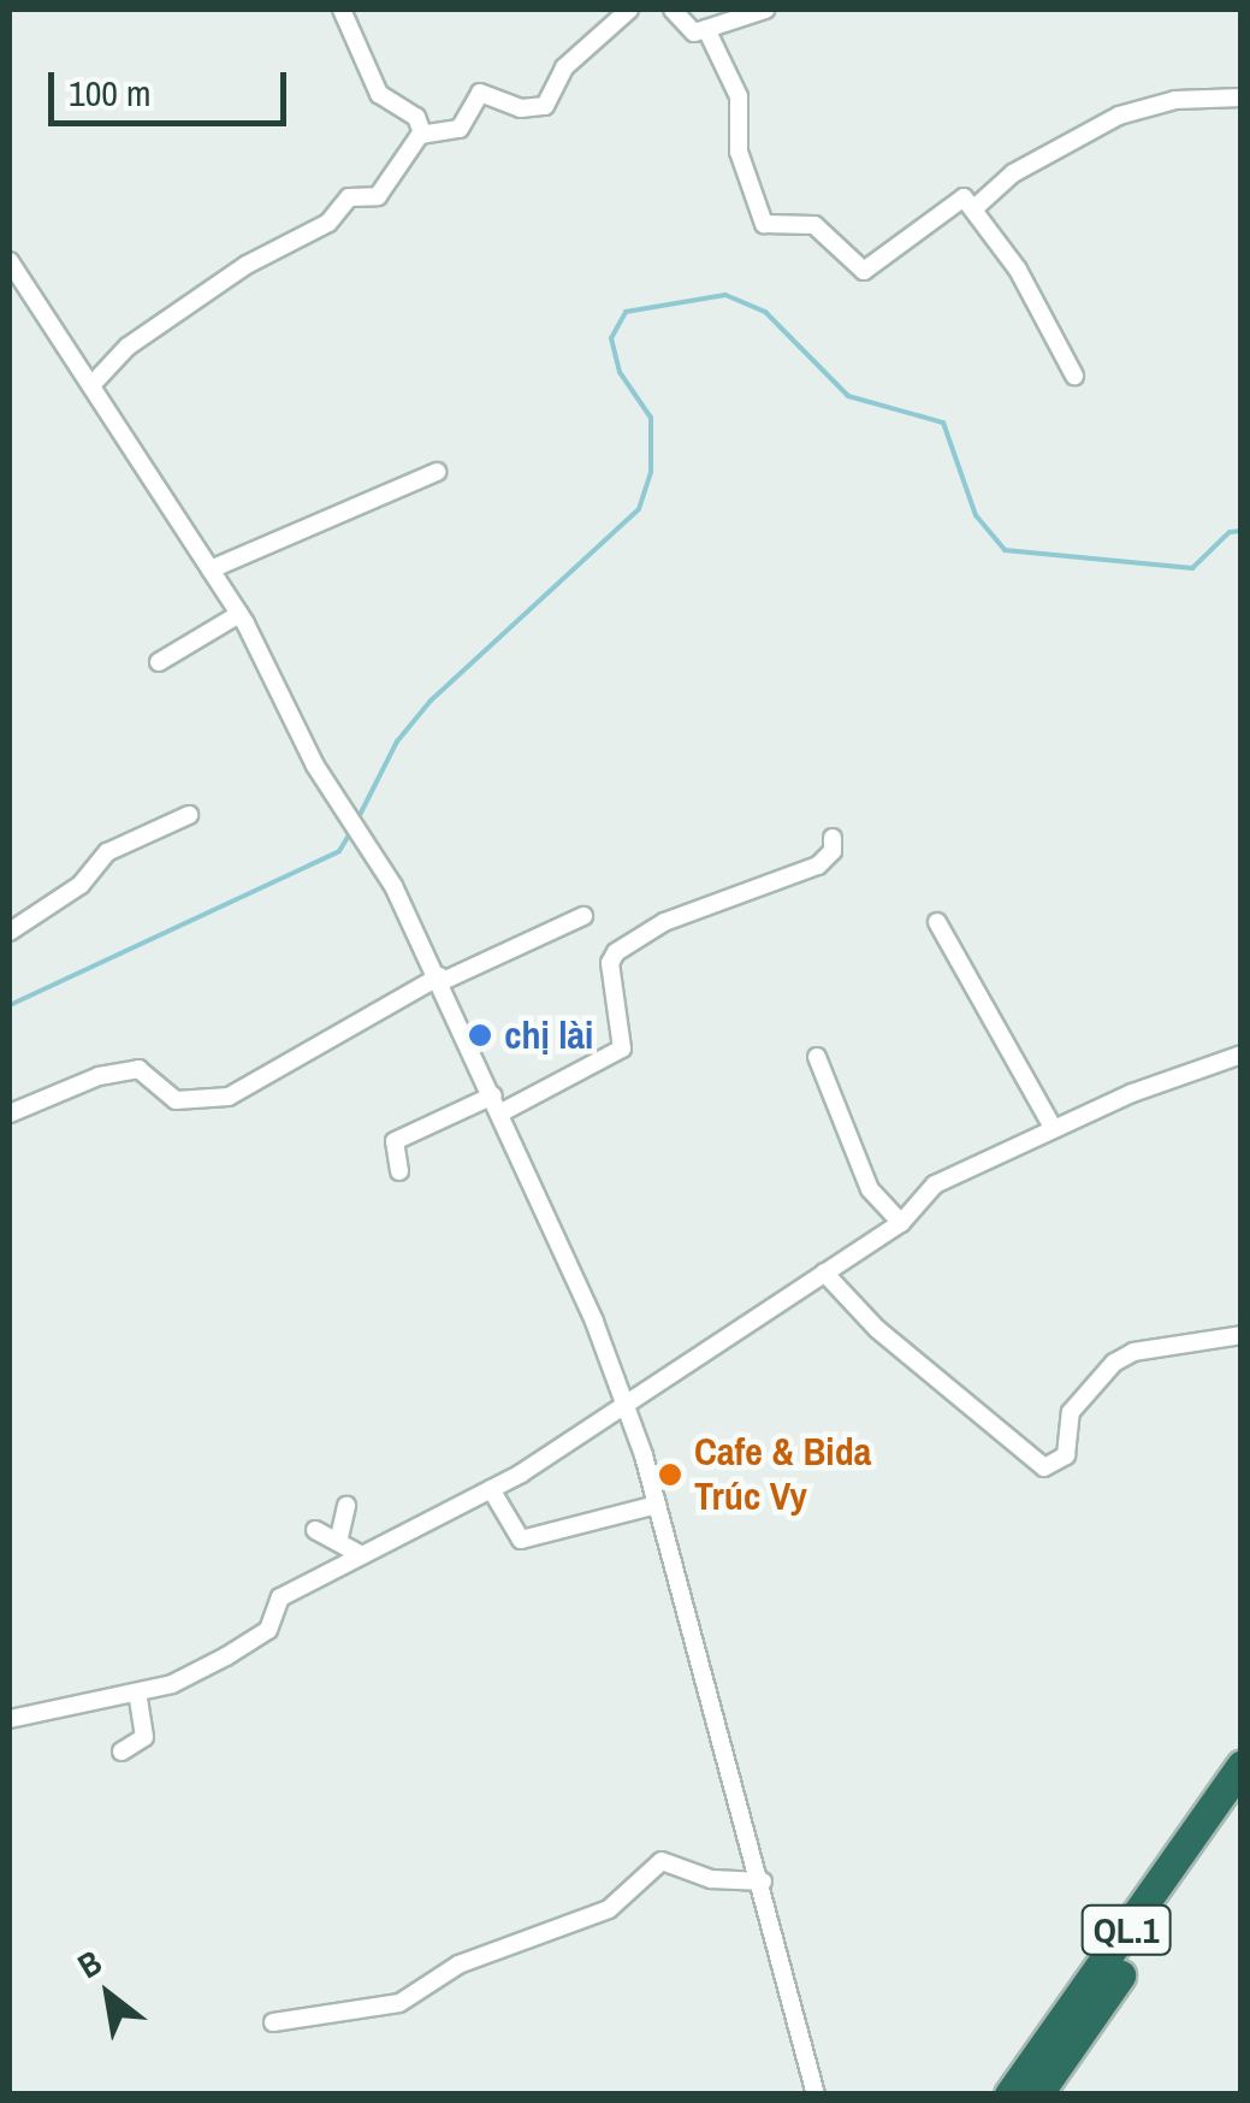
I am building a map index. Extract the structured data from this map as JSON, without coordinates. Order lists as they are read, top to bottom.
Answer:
{
  "streets": {
    "highway": ["QL.1"]
  },
  "places": ["chị lài", "Cafe & Bida Trúc Vy"],
  "scale_bar": "100 m",
  "north": "top left"
}
